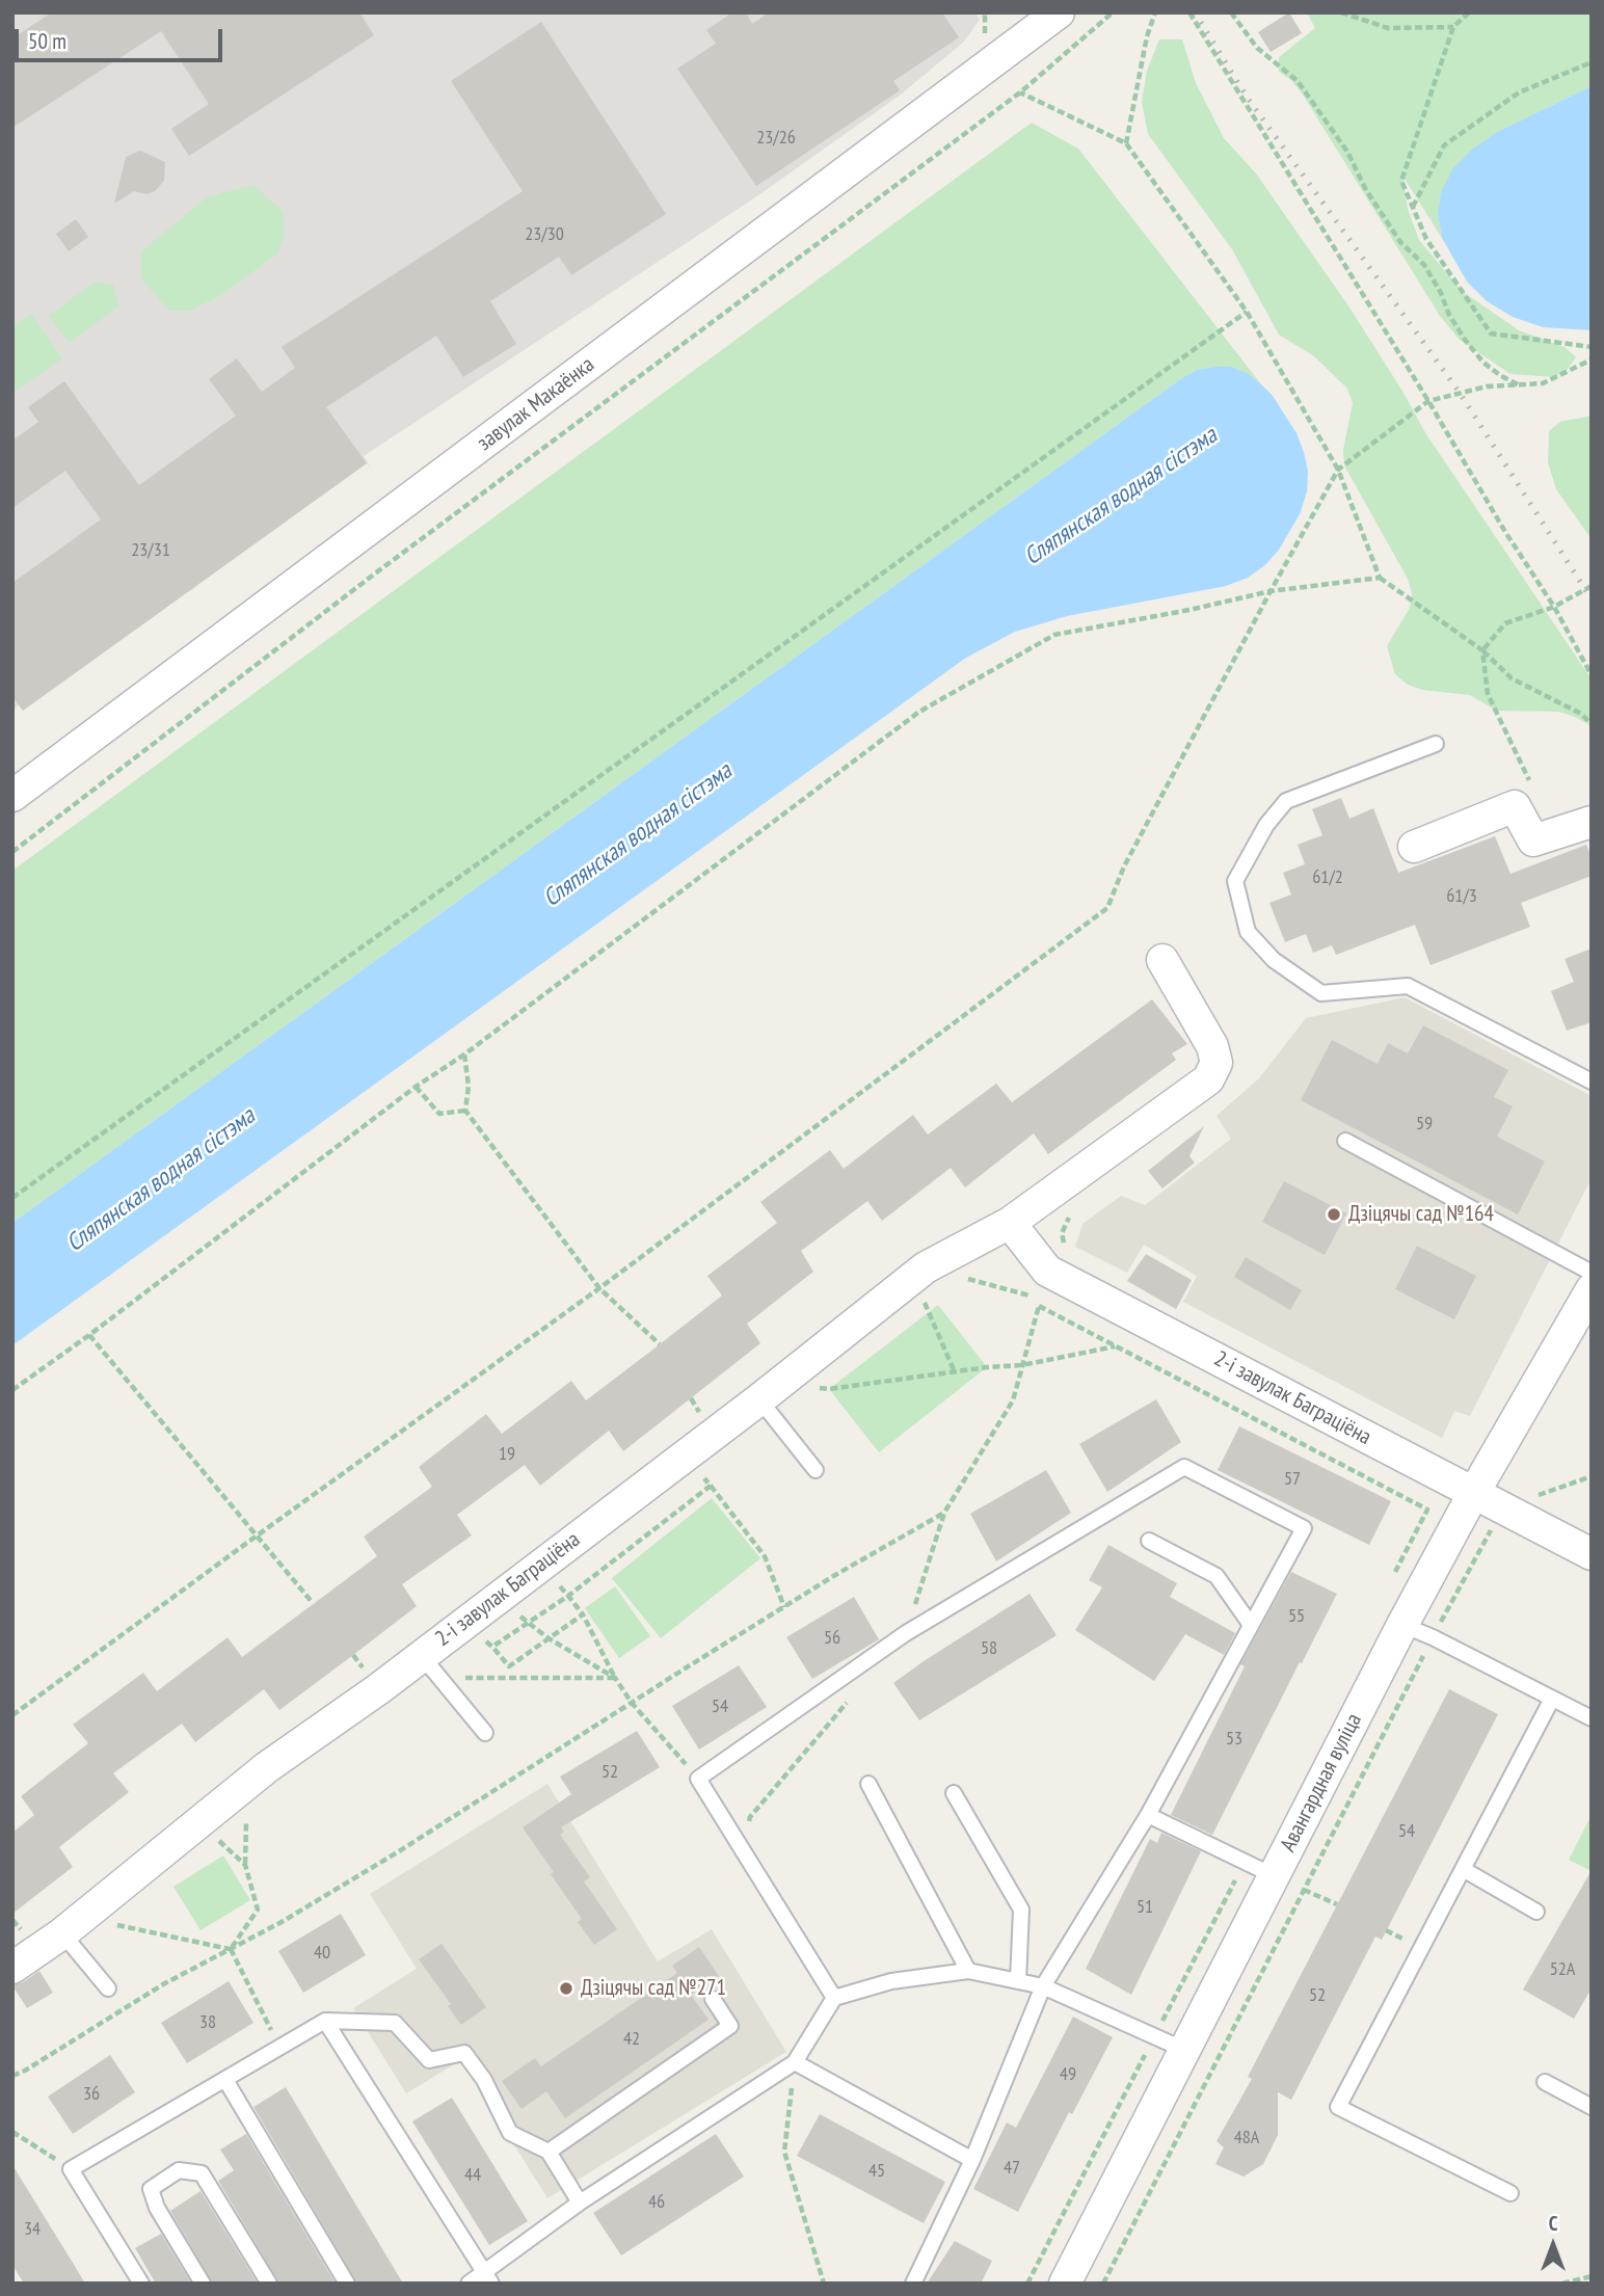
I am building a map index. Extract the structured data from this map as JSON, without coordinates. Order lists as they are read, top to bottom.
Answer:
{
  "streets": {
    "street": ["завулак Макаёнка", "2-і завулак Баграціёна", "Авангардная вуліца"]
  },
  "crossings": [
    ["2-і завулак Баграціёна", "Авангардная вуліца"]
  ],
  "water": ["Сляпянская водная сістэма"],
  "places": ["Дзіцячы сад №164", "Дзіцячы сад №271"],
  "house_numbers": [
    "23/26",
    "23/30",
    "23/31",
    "61/2",
    "61/3",
    "59",
    "19",
    "57",
    "55",
    "56",
    "58",
    "54",
    "53",
    "52",
    "54",
    "51",
    "40",
    "52А",
    "52",
    "38",
    "42",
    "49",
    "36",
    "48А",
    "47",
    "45",
    "44",
    "46",
    "34"
  ],
  "scale_bar": "50 m",
  "north": "top"
}
